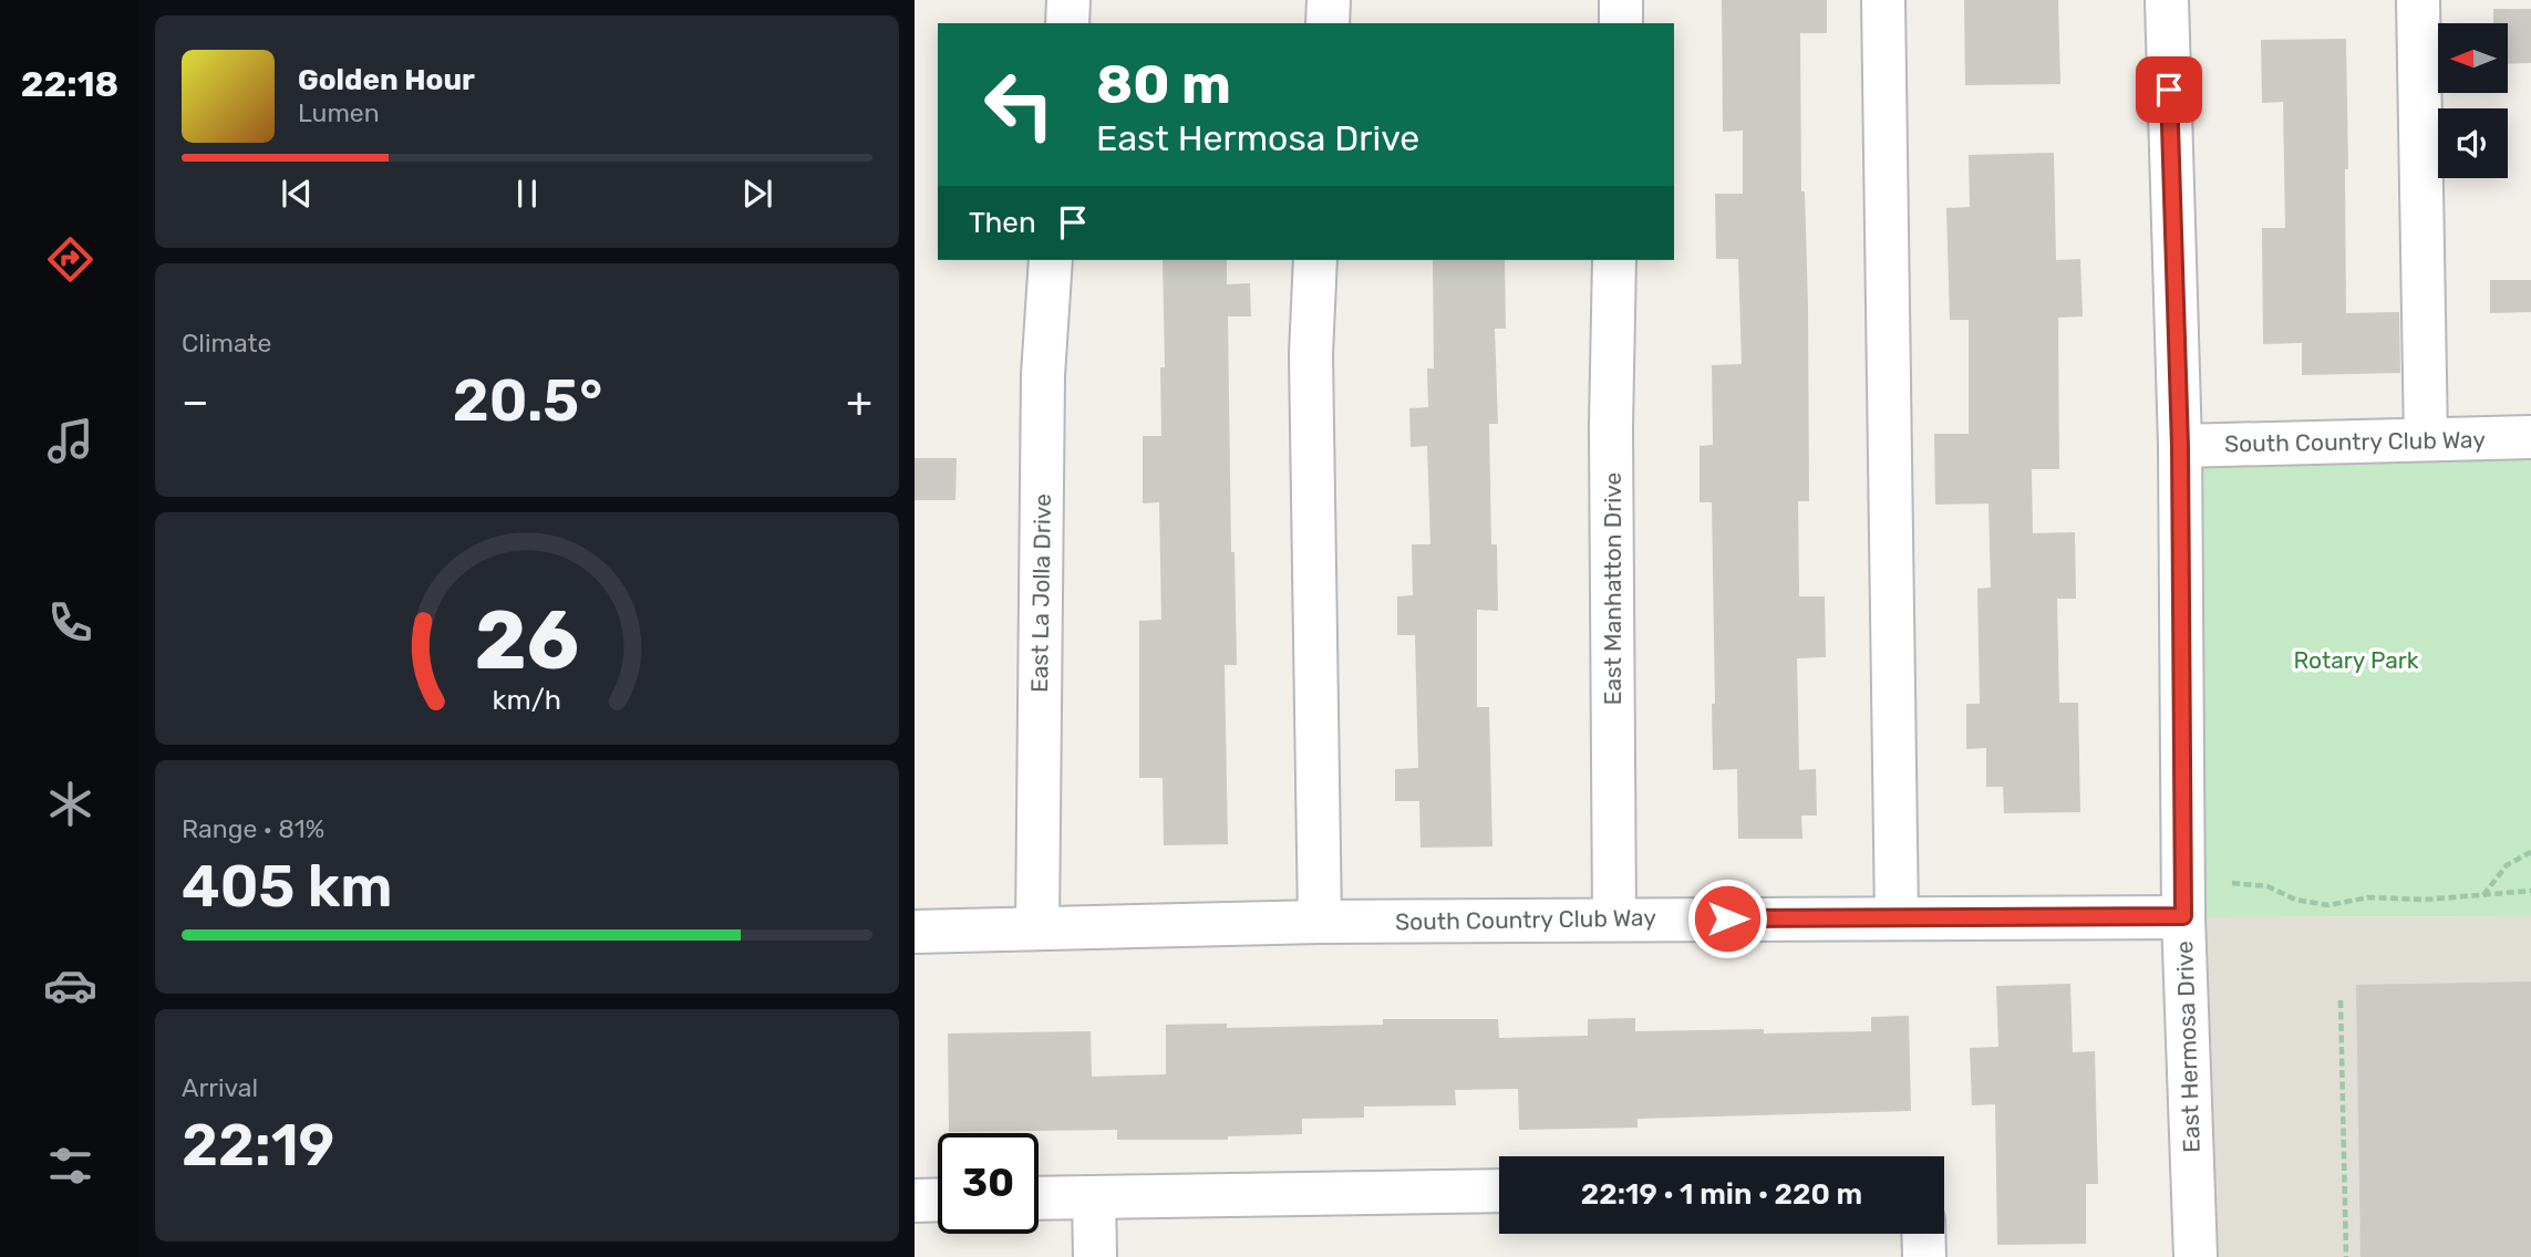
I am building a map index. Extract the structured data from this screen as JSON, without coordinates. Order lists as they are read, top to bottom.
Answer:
{
  "streets": {
    "street": [
      "South Country Club Way",
      "East Manhatton Drive",
      "East La Jolla Drive",
      "East Hermosa Drive"
    ]
  },
  "crossings": [
    ["South Country Club Way", "East Manhatton Drive"],
    ["South Country Club Way", "East La Jolla Drive"],
    ["South Country Club Way", "East Hermosa Drive"]
  ],
  "parks": ["Rotary Park"],
  "north": "left",
  "page": {
    "tabs": "22:18",
    "turn": ["80 m", "East Hermosa Drive"],
    "song": ["Golden Hour", "Lumen"],
    "then": "Then",
    "tile": [
      "Climate",
      ["Range · 81%", "405 km"],
      ["Arrival", "22:19"]
    ],
    "heat": ["−", "20.5°", "+"],
    "limit": "30",
    "trip": "22:19 · 1 min · 220 m",
    "gauge": ["26", "km/h"]
  }
}
